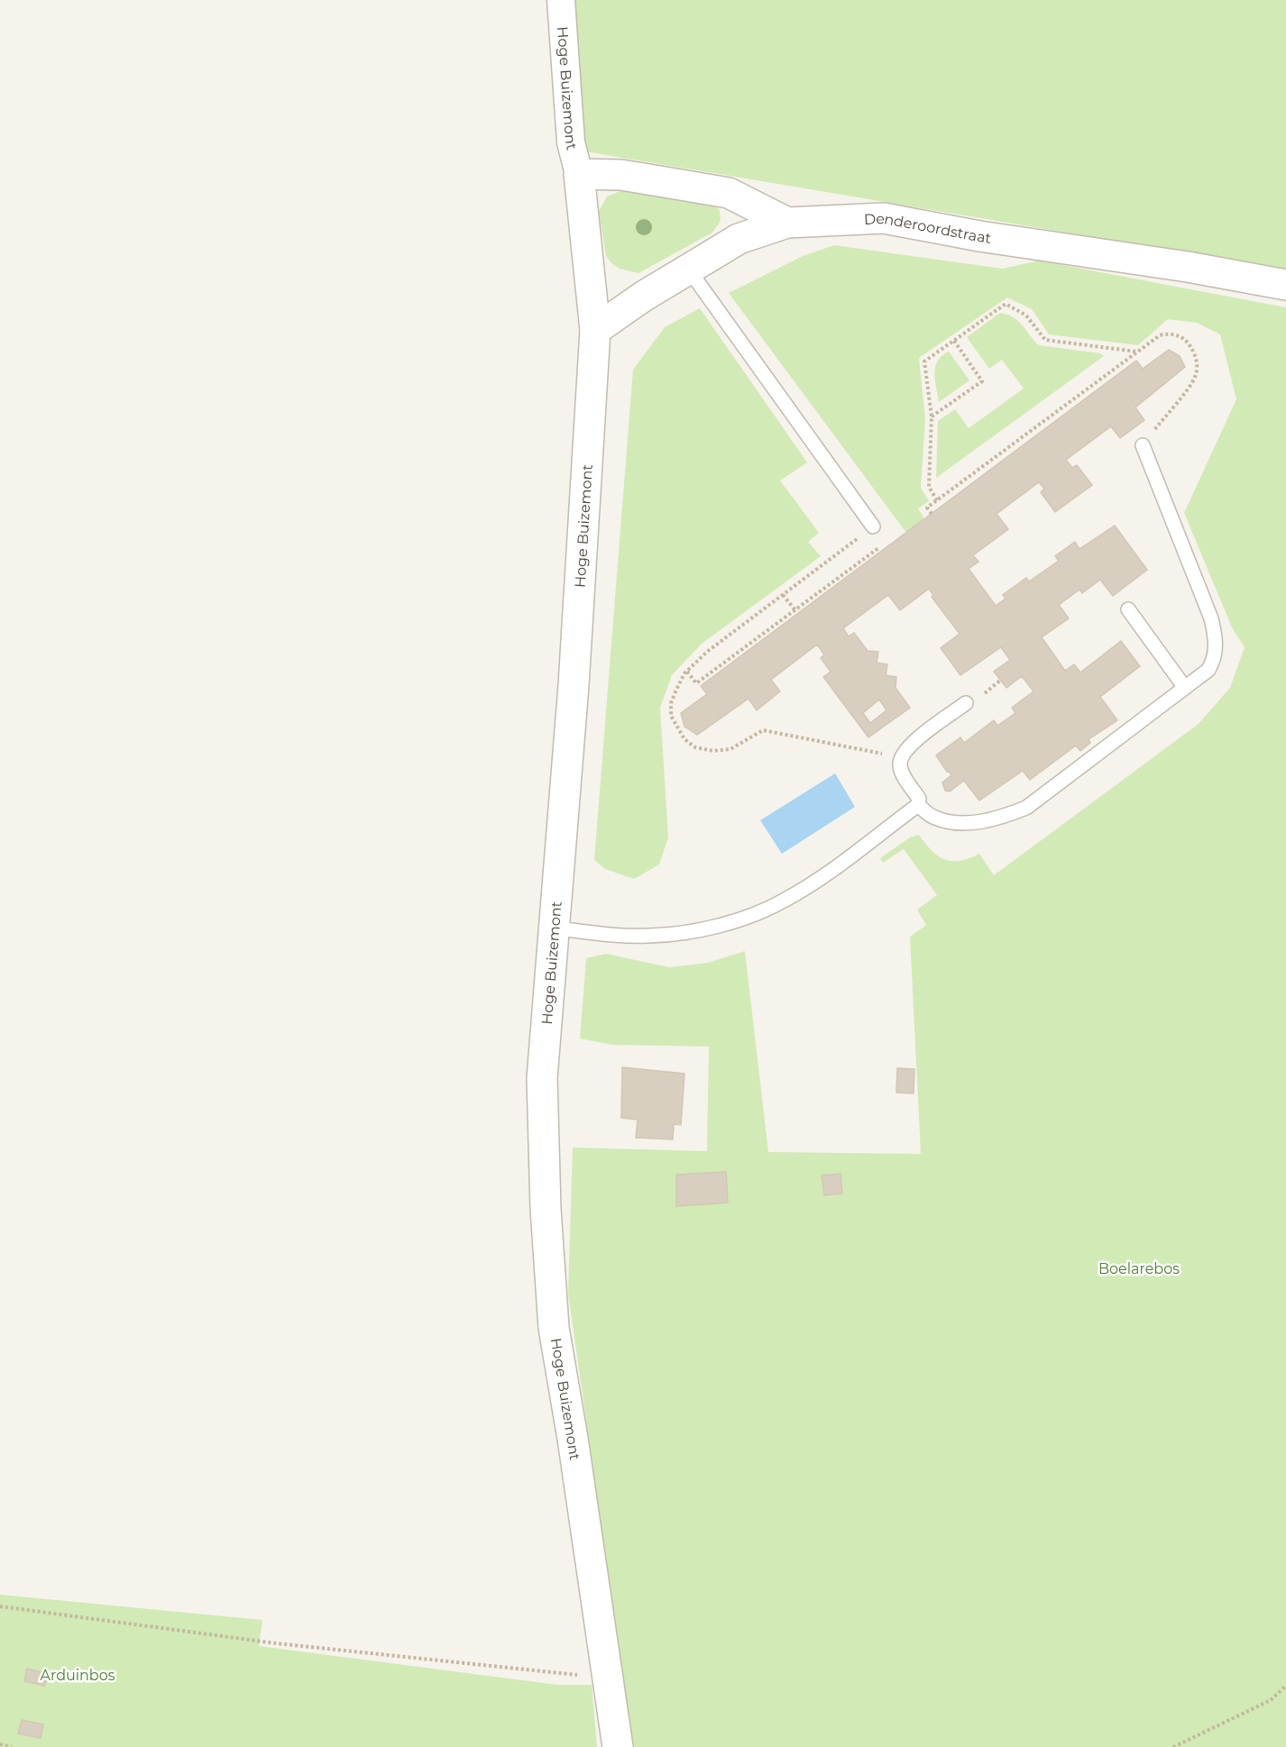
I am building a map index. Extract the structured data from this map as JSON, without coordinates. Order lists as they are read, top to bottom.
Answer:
{
  "streets": {
    "street": ["Hoge Buizemont", "Denderoordstraat"]
  },
  "crossings": [
    ["Hoge Buizemont", "Denderoordstraat"]
  ],
  "parks": ["Boelarebos", "Arduinbos"]
}
